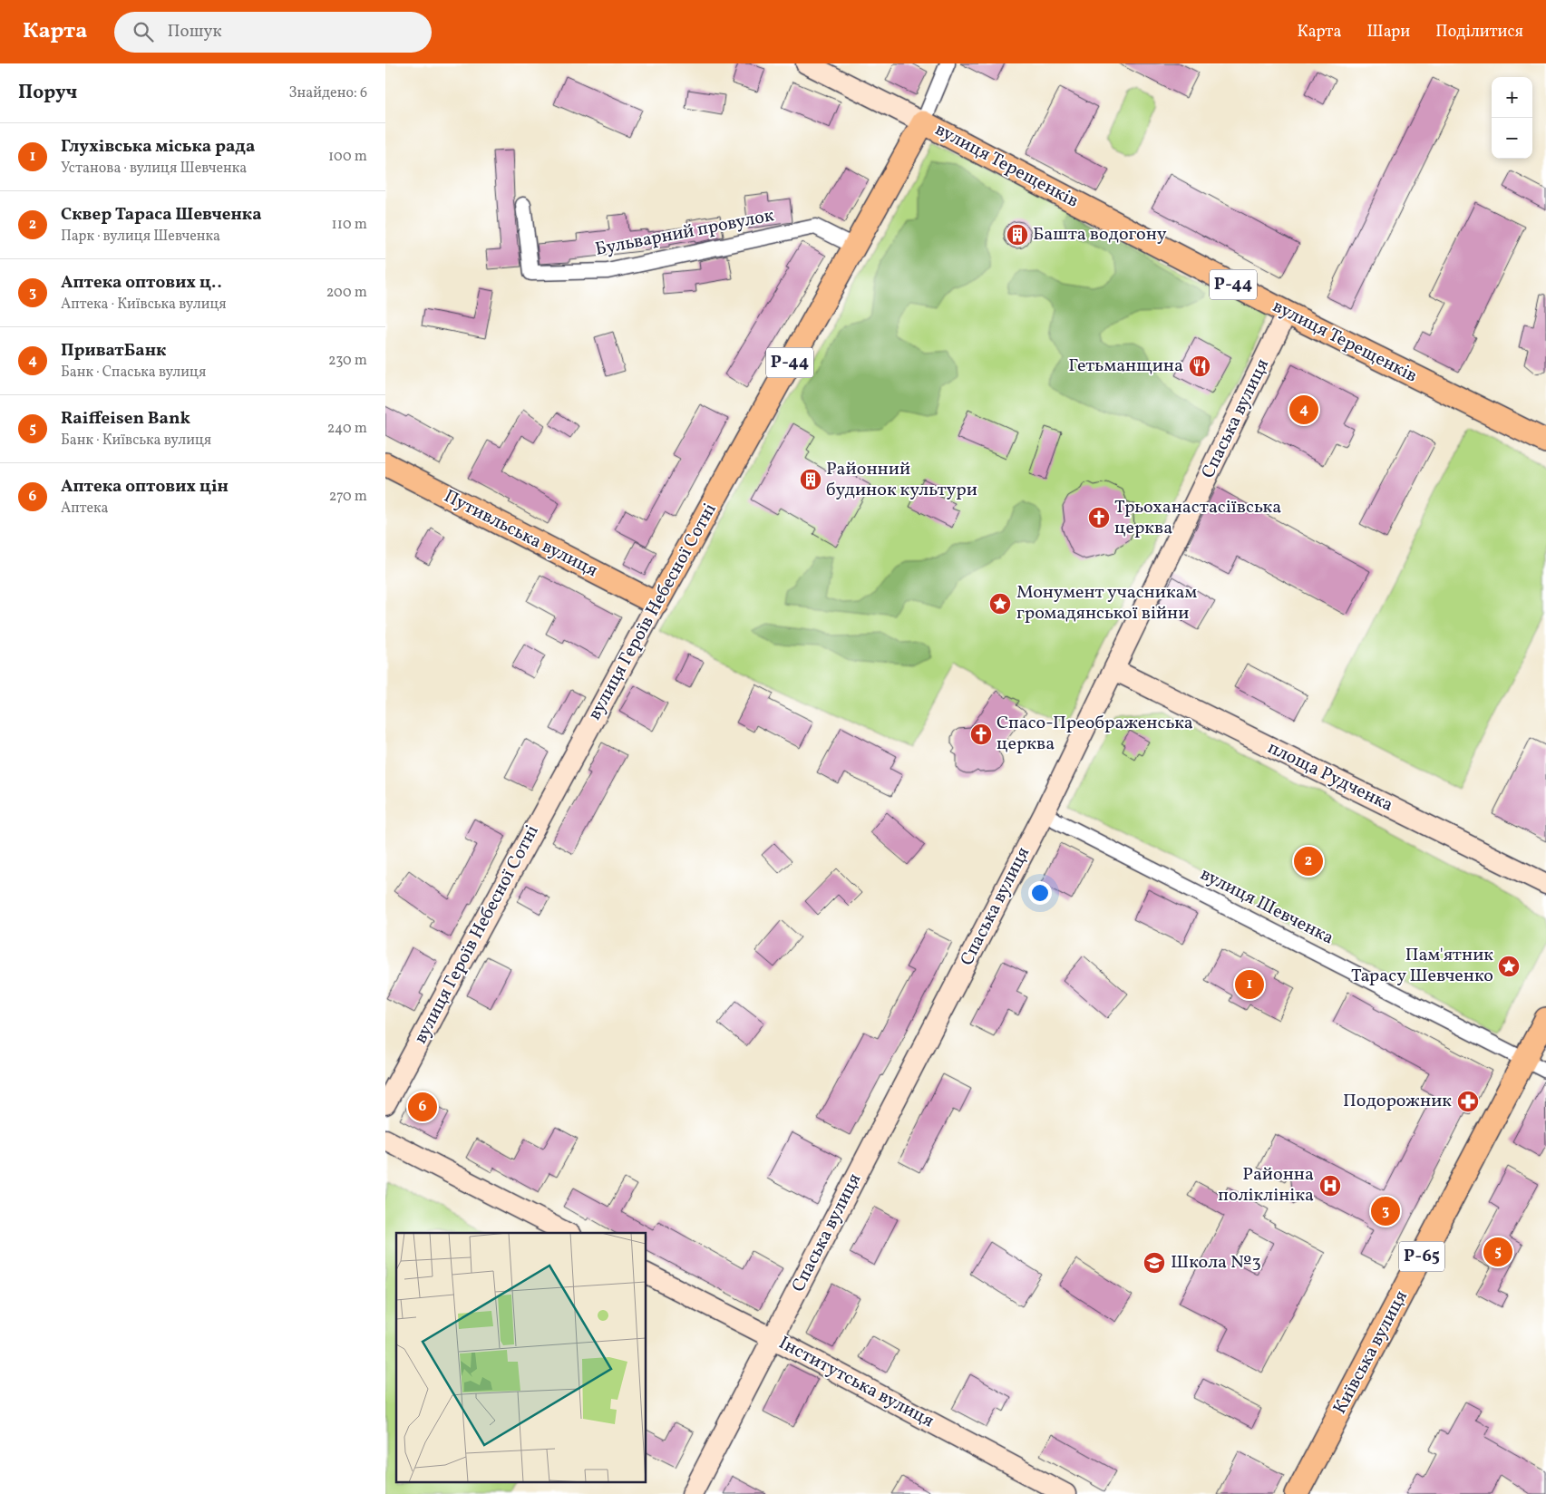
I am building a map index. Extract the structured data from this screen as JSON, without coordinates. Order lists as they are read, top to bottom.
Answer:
{
  "streets": {
    "main road": [
      "вулиця Терещенків",
      "Р-44",
      "Путивльська вулиця",
      "вулиця Героїв Небесної Сотні",
      "Р-65",
      "Київська вулиця"
    ],
    "street": [
      "Бульварний провулок",
      "Спаська вулиця",
      "площа Рудченка",
      "вулиця Шевченка",
      "Інститутська вулиця"
    ]
  },
  "crossings": [
    ["вулиця Терещенків", "Спаська вулиця"],
    ["вулиця Терещенків", "вулиця Героїв Небесної Сотні"],
    ["Бульварний провулок", "вулиця Героїв Небесної Сотні"],
    ["Спаська вулиця", "площа Рудченка"],
    ["Спаська вулиця", "вулиця Шевченка"],
    ["Спаська вулиця", "Інститутська вулиця"],
    ["Путивльська вулиця", "вулиця Героїв Небесної Сотні"],
    ["вулиця Шевченка", "Київська вулиця"]
  ],
  "places": {
    "building": ["Башта водогону", "Районний будинок культури"],
    "restaurant": ["Гетьманщина"],
    "church": ["Трьоханастасіївська церква", "Спасо-Преображенська церква"],
    "place": ["Монумент учасникам громадянської війни", "Пам'ятник Тарасу Шевченко"],
    "pharmacy": ["Подорожник"],
    "hospital": ["Районна поліклініка"],
    "school or university": ["Школа №3"]
  },
  "page": {
    "header": "Карта",
    "search": "Пошук",
    "nav": ["Карта", "Шари", "Поділитися"],
    "heading": ["Поруч", "Знайдено: 6"],
    "map_buttons": ["+", "−"],
    "list": [
      {
        "mark": "1",
        "name": "Глухівська міська рада",
        "note": "Установа · вулиця Шевченка",
        "value": "100 m"
      },
      {
        "mark": "2",
        "name": "Сквер Тараса Шевченка",
        "note": "Парк · вулиця Шевченка",
        "value": "110 m"
      },
      {
        "mark": "3",
        "name": "Аптека оптових ц‥",
        "note": "Аптека · Київська вулиця",
        "value": "200 m"
      },
      {
        "mark": "4",
        "name": "ПриватБанк",
        "note": "Банк · Спаська вулиця",
        "value": "230 m"
      },
      {
        "mark": "5",
        "name": "Raiffeisen Bank",
        "note": "Банк · Київська вулиця",
        "value": "240 m"
      },
      {
        "mark": "6",
        "name": "Аптека оптових цін",
        "note": "Аптека",
        "value": "270 m"
      }
    ],
    "pins": [
      "4",
      "2",
      "1",
      "6",
      "3",
      "5"
    ]
  }
}
